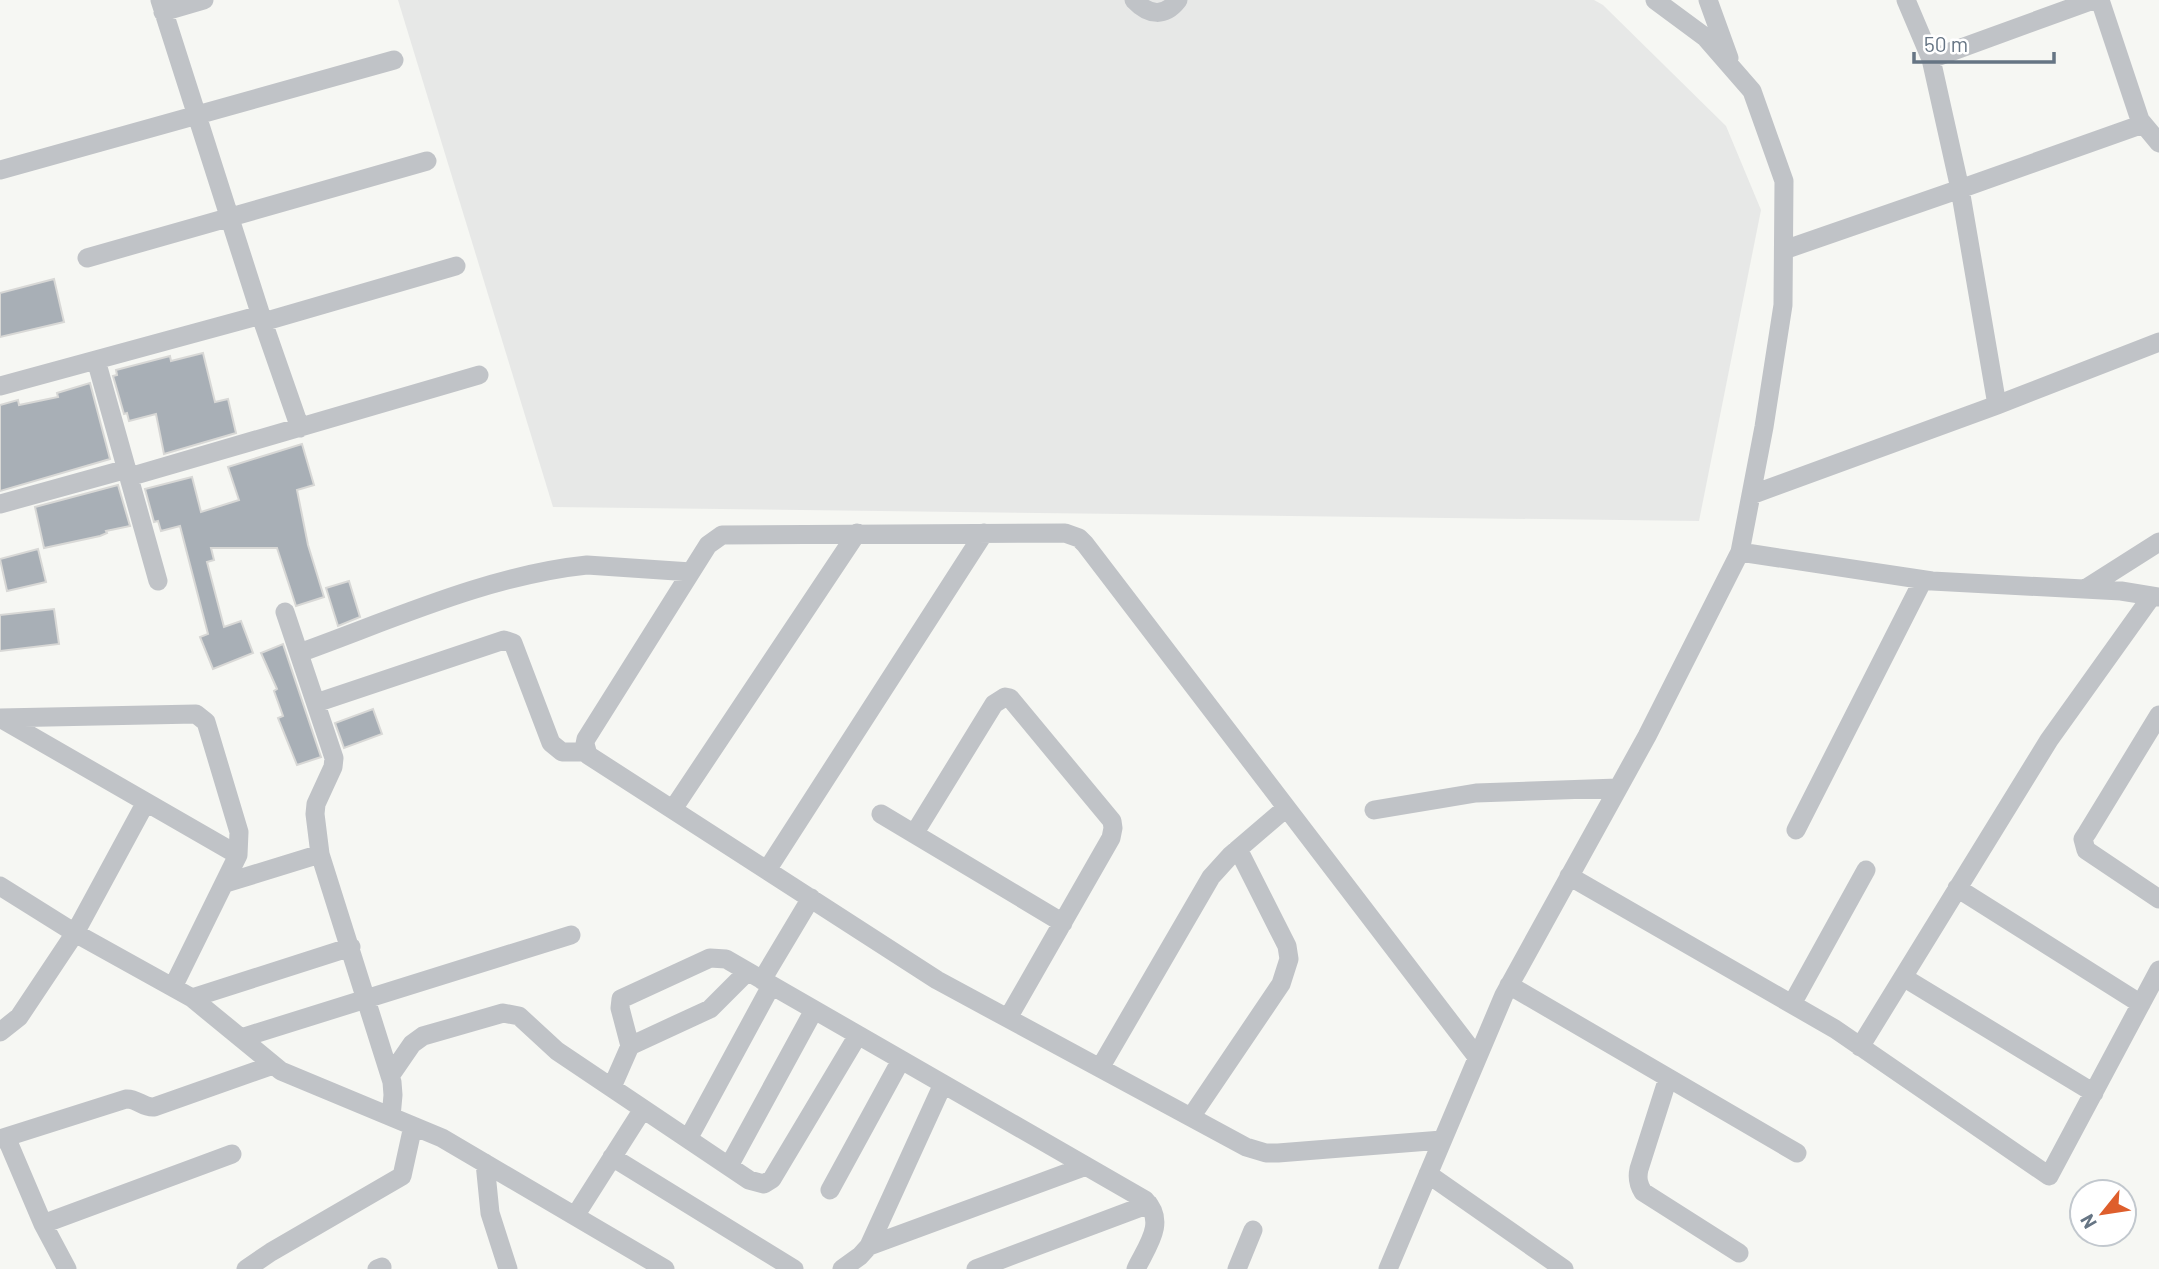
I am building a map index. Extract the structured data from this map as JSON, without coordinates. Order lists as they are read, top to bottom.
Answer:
{
  "scale_bar": "50 m",
  "north": "bottom left"
}
